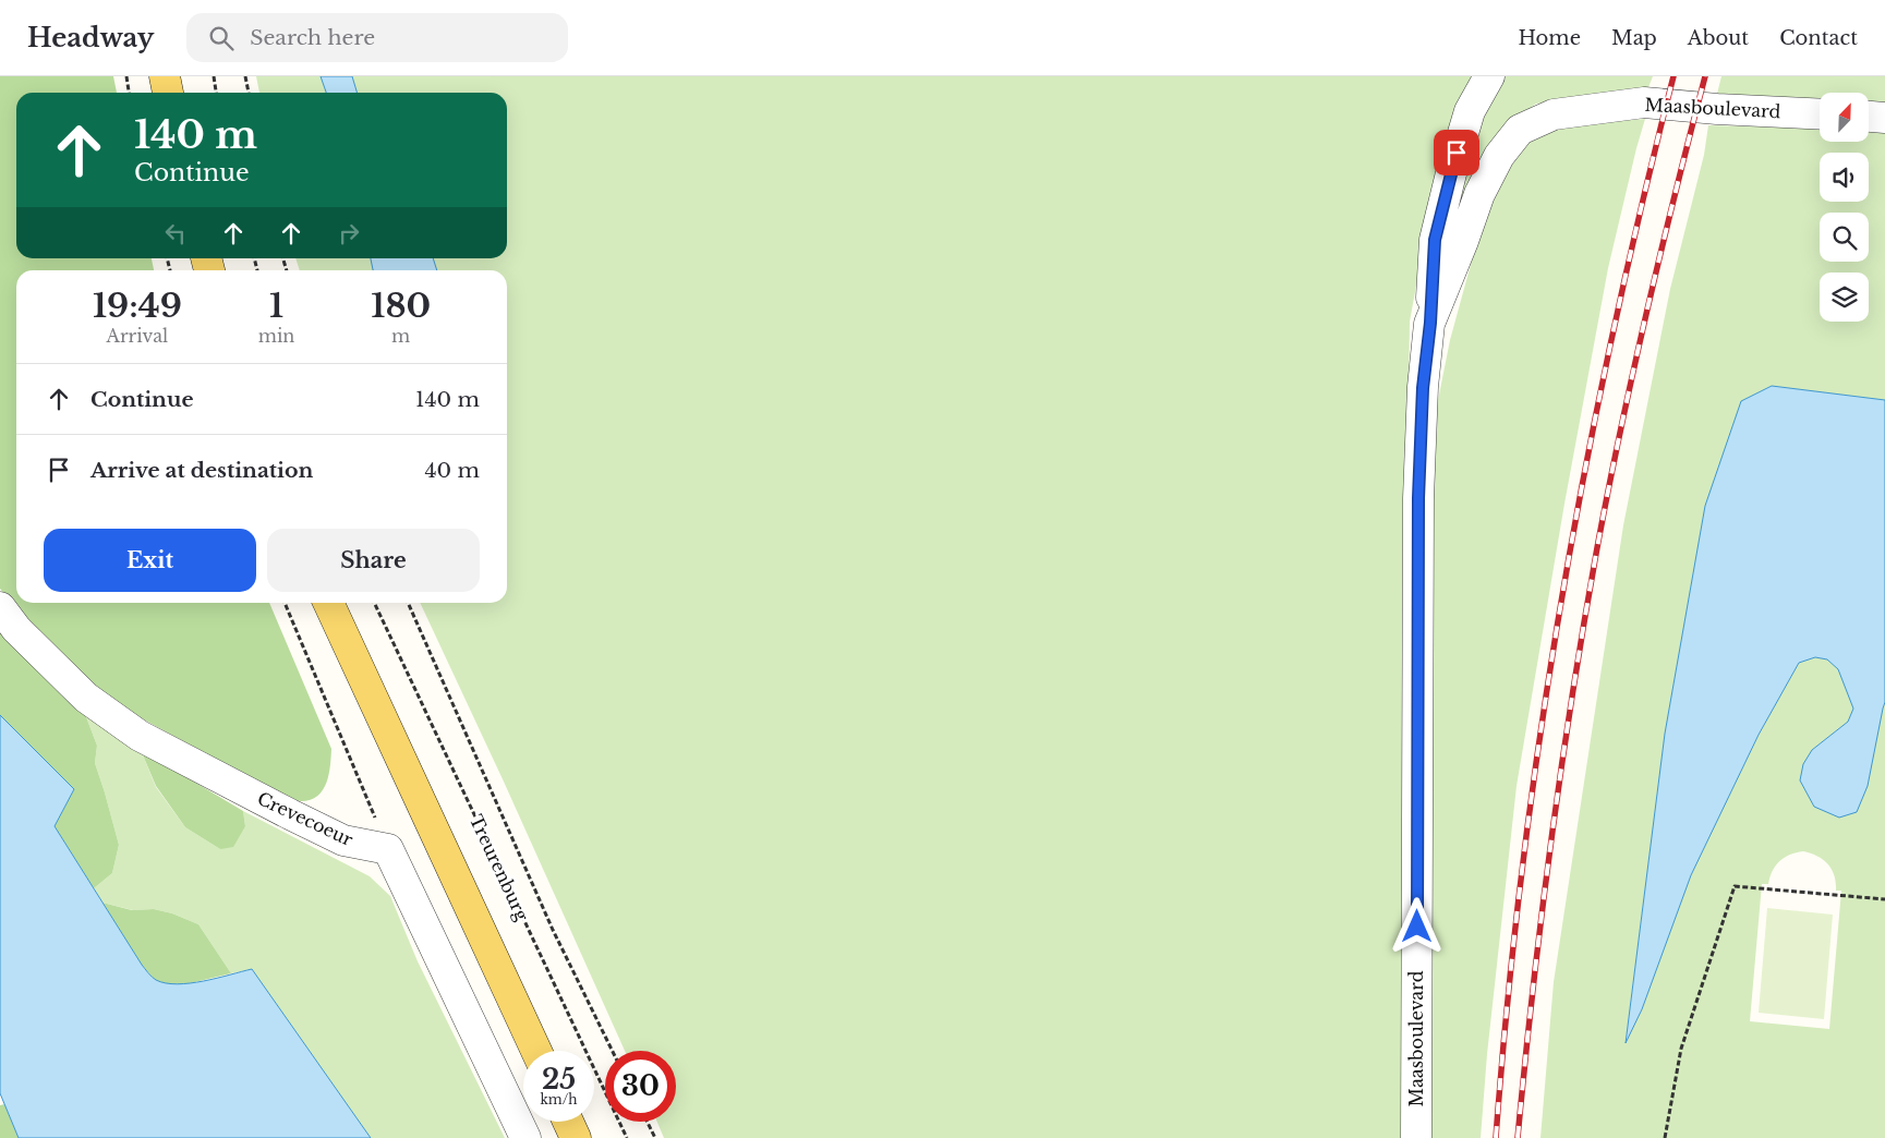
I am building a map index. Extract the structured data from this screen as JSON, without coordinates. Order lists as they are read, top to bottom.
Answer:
{
  "streets": {
    "street": ["Maasboulevard", "Crevecoeur"],
    "path": ["Treurenburg"]
  },
  "north": "top right",
  "page": {
    "header": "Headway",
    "search": "Search here",
    "nav": [
      "Home",
      "Map",
      "About",
      "Contact"
    ],
    "turn": ["140 m", "Continue"],
    "eta": [
      "19:49",
      "Arrival",
      "1",
      "min",
      "180",
      "m"
    ],
    "list": [
      {
        "name": "Continue",
        "value": "140 m"
      },
      {
        "name": "Arrive at destination",
        "value": "40 m"
      }
    ],
    "buttons": ["Exit", "Share"],
    "speed": "25 km/h",
    "limit": "30"
  }
}
